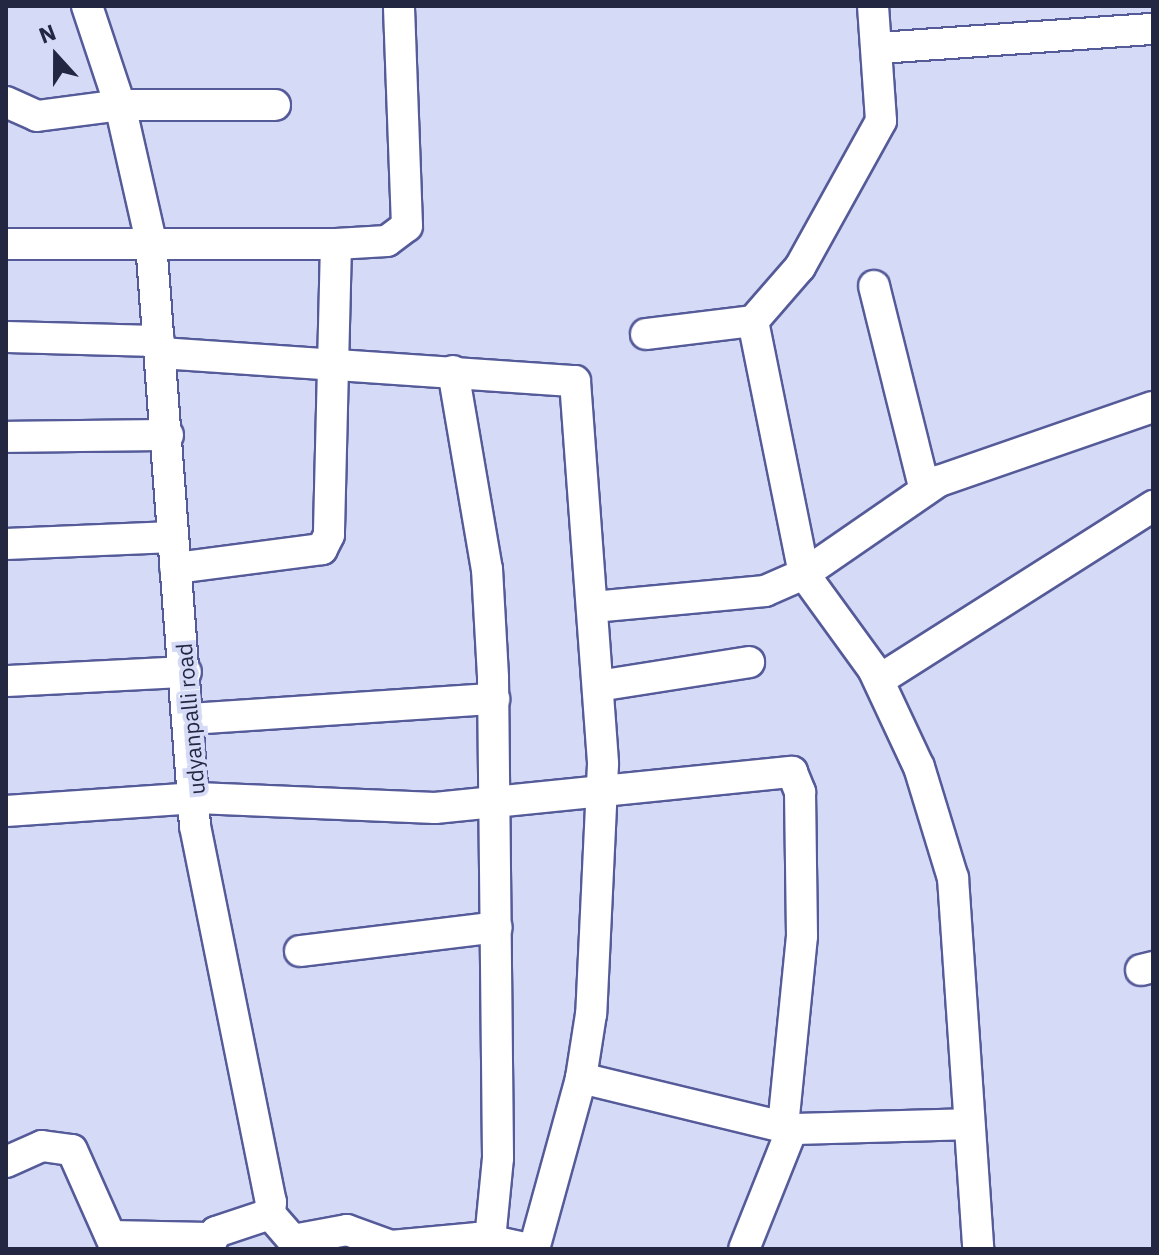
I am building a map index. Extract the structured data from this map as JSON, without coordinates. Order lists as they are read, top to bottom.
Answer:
{
  "streets": {
    "street": ["udyanpalli road"]
  },
  "north": "top"
}
